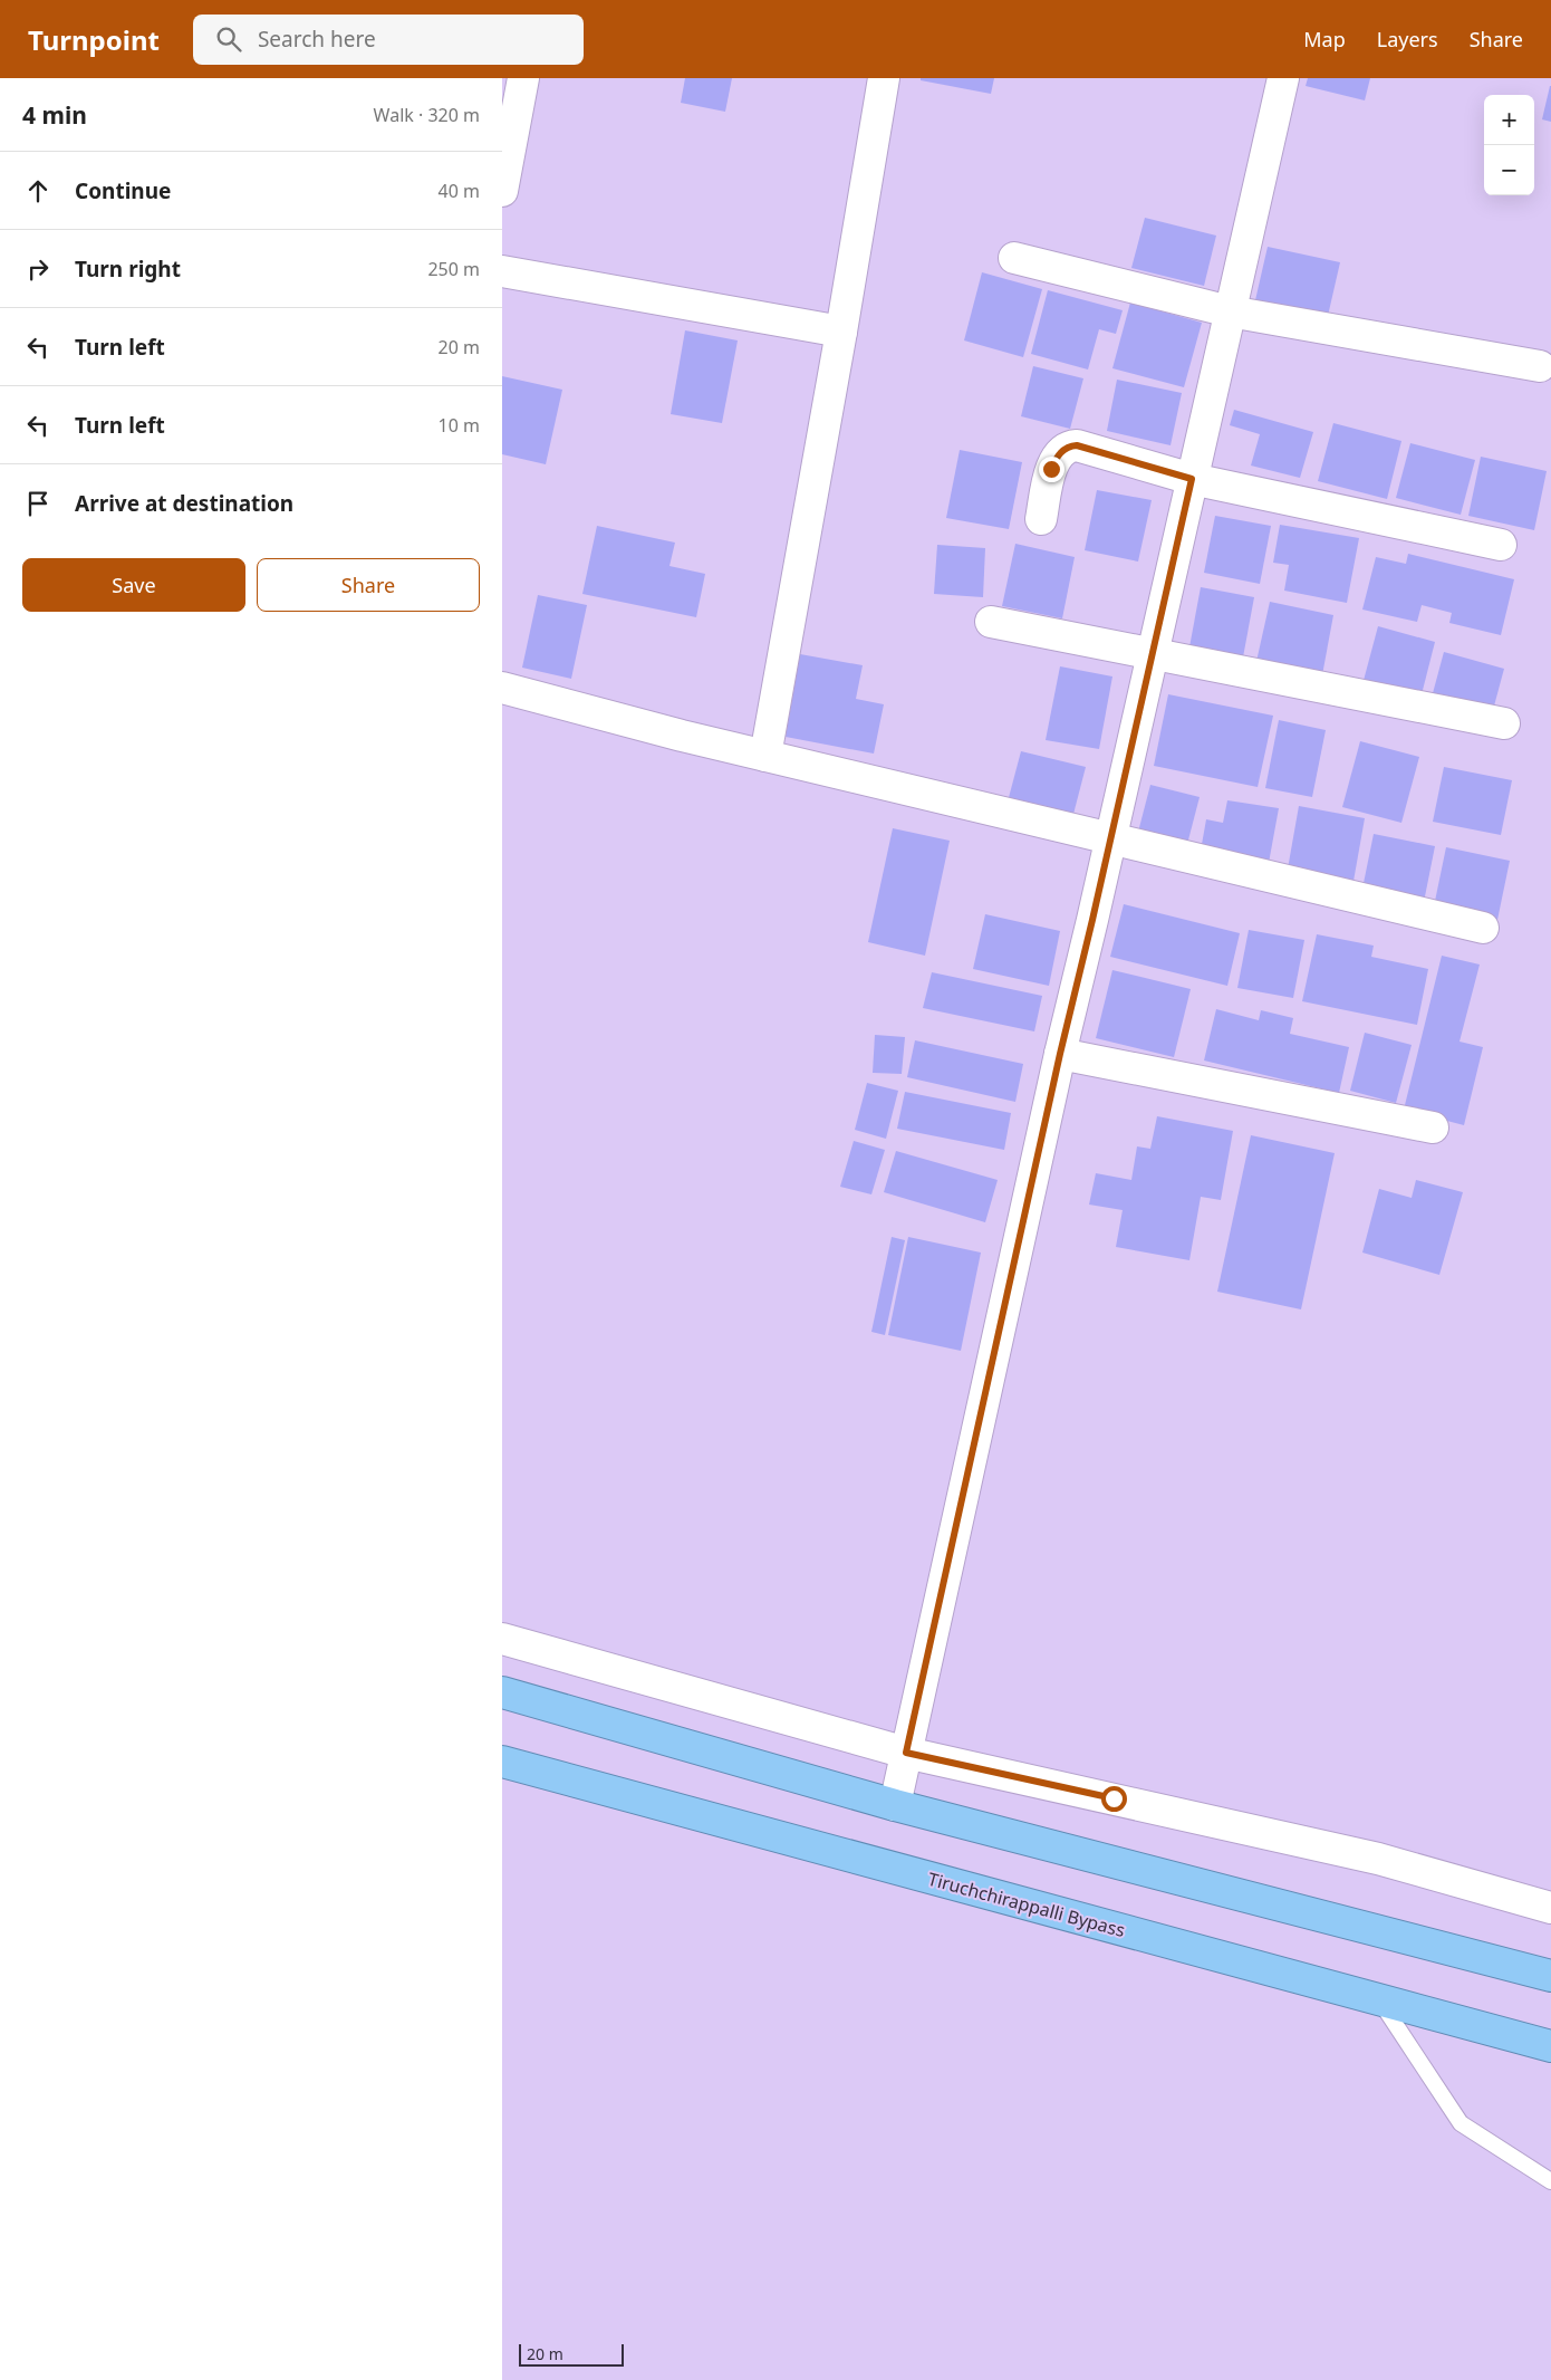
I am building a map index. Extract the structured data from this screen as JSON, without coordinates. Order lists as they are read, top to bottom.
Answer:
{
  "streets": {
    "highway": ["Tiruchchirappalli Bypass"]
  },
  "scale_bar": "20 m",
  "page": {
    "header": "Turnpoint",
    "search": "Search here",
    "nav": ["Map", "Layers", "Share"],
    "heading": ["4 min", "Walk · 320 m"],
    "map_buttons": ["+", "−"],
    "list": [
      ["Continue", "40 m"],
      ["Turn right", "250 m"],
      ["Turn left", "20 m"],
      ["Turn left", "10 m"],
      "Arrive at destination"
    ],
    "buttons": ["Save", "Share"],
    "scale": "20 m"
  }
}
